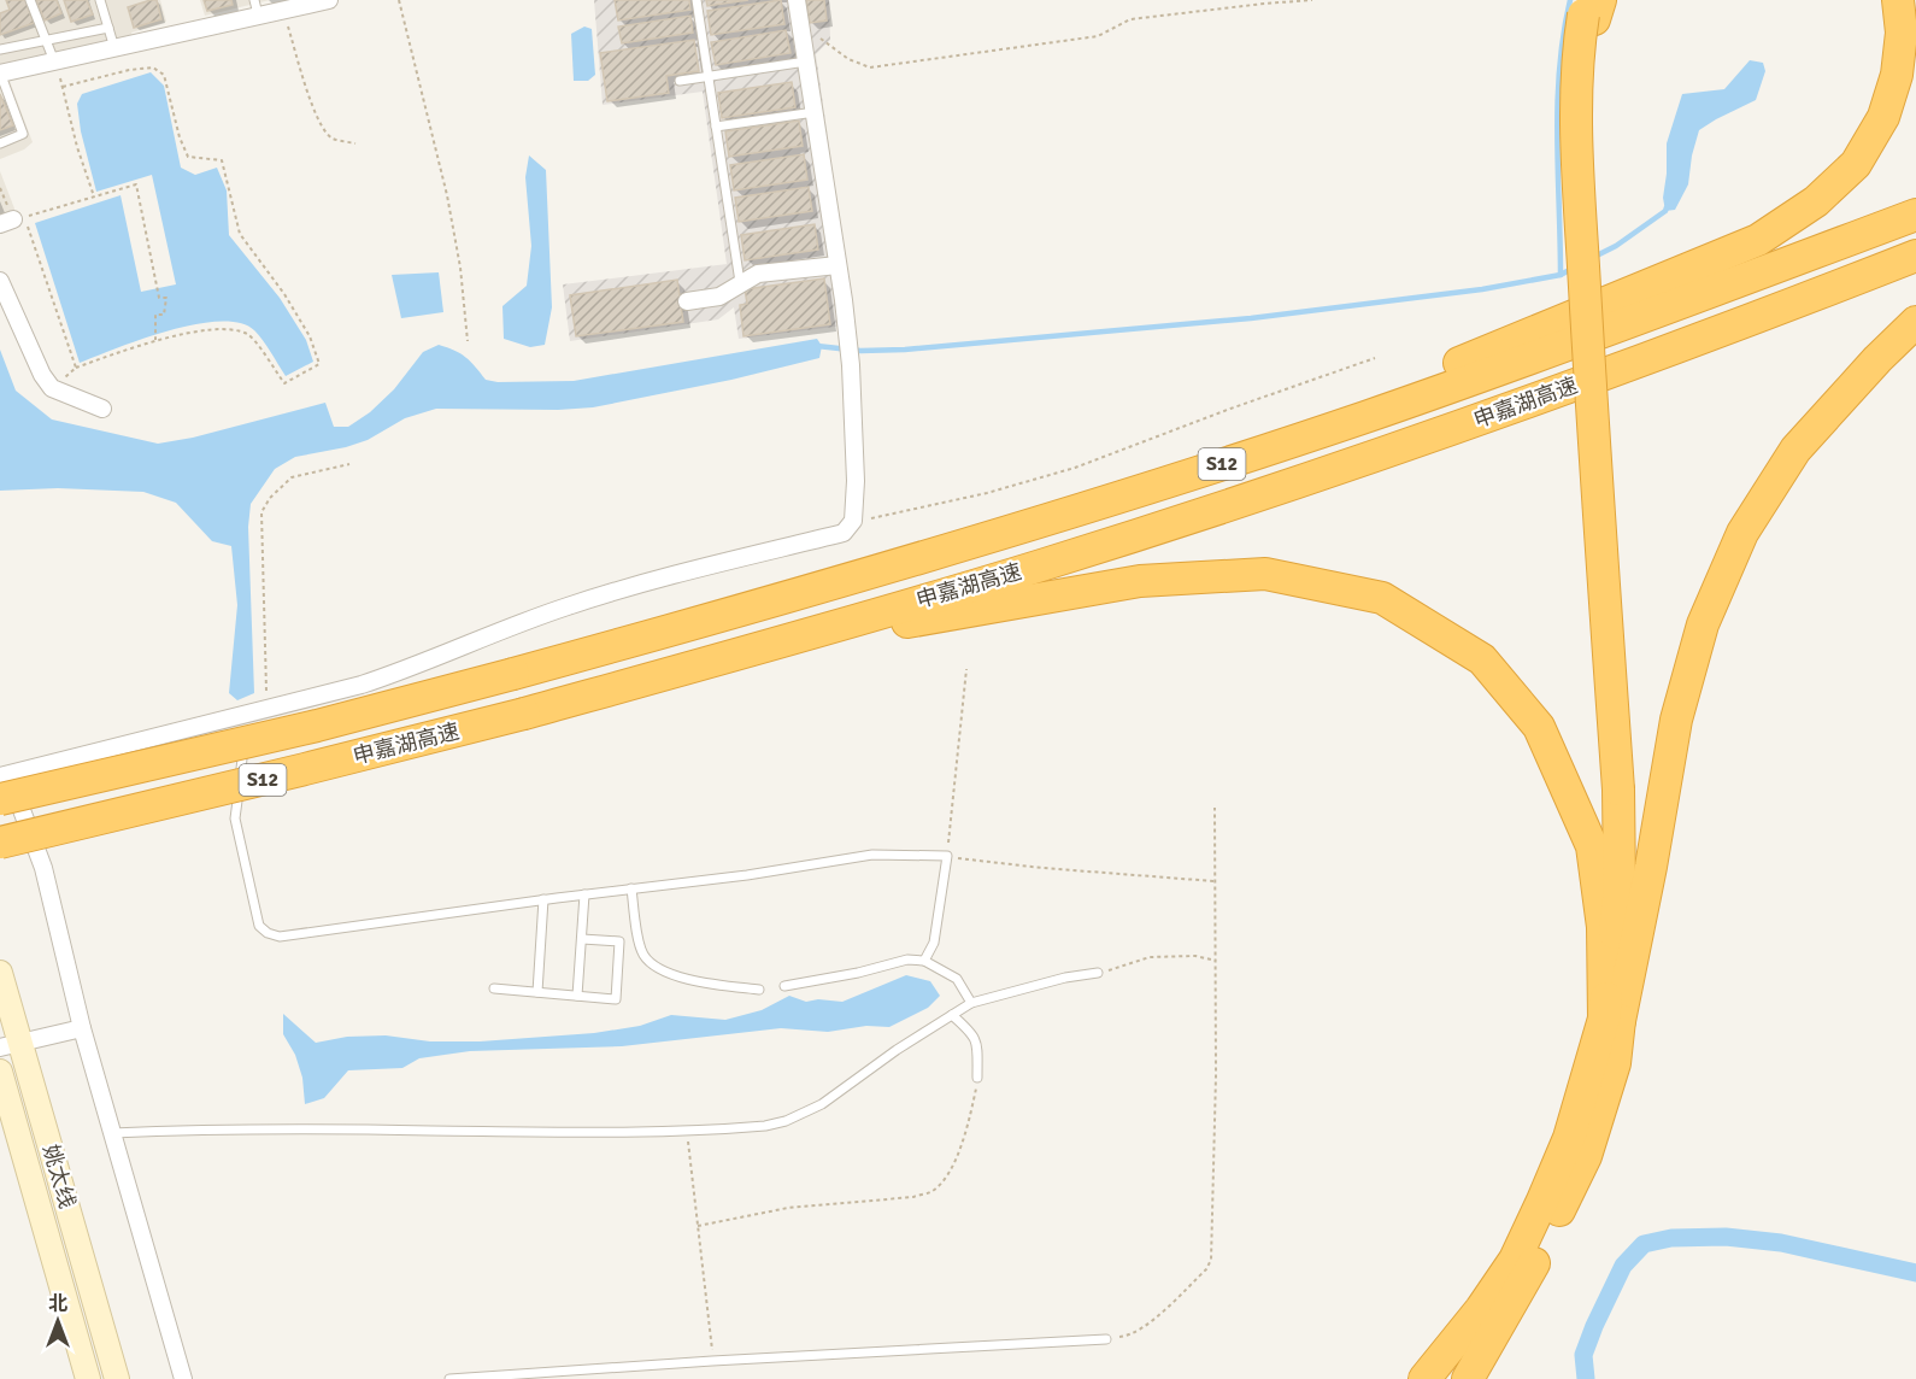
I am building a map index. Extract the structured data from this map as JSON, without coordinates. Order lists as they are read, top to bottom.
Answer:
{
  "streets": {
    "highway": ["申嘉湖高速", "S12"],
    "main road": ["姚太线"]
  },
  "north": "top"
}
